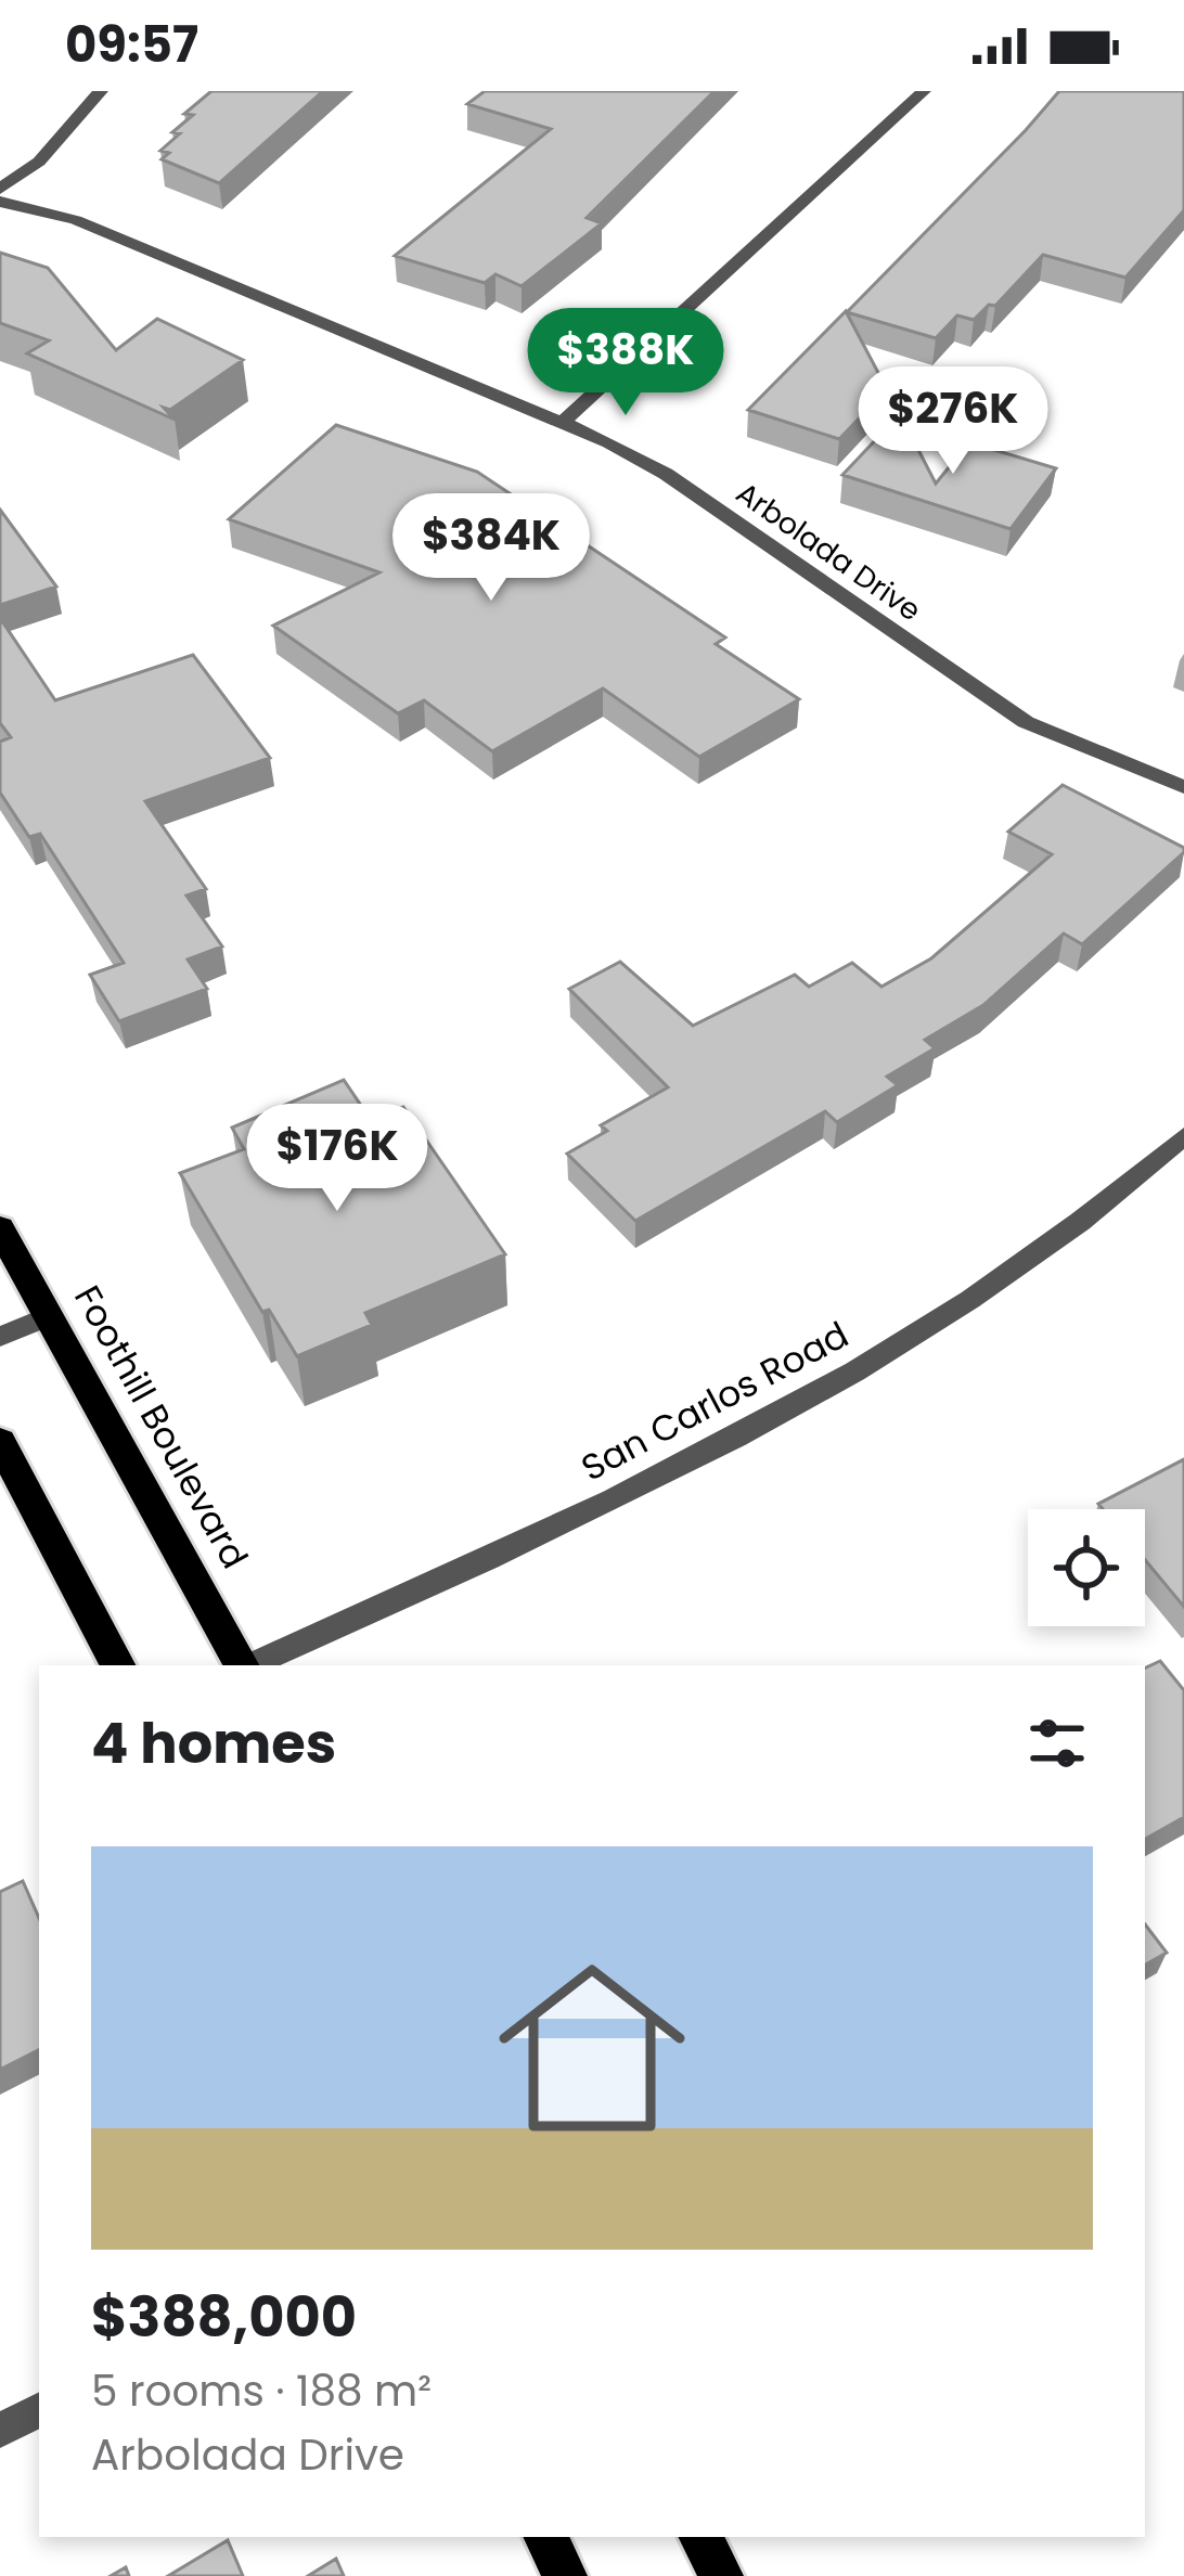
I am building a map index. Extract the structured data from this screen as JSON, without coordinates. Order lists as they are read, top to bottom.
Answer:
{
  "streets": {
    "main road": ["Foothill Boulevard"],
    "street": ["Arbolada Drive", "San Carlos Road"]
  },
  "page": {
    "status": "09:57",
    "price": [
      "$388K",
      "$276K",
      "$384K",
      "$176K"
    ],
    "heading": "4 homes",
    "list": [
      {
        "name": "$388,000",
        "note": "5 rooms · 188 m² · Arbolada Drive"
      }
    ]
  }
}
